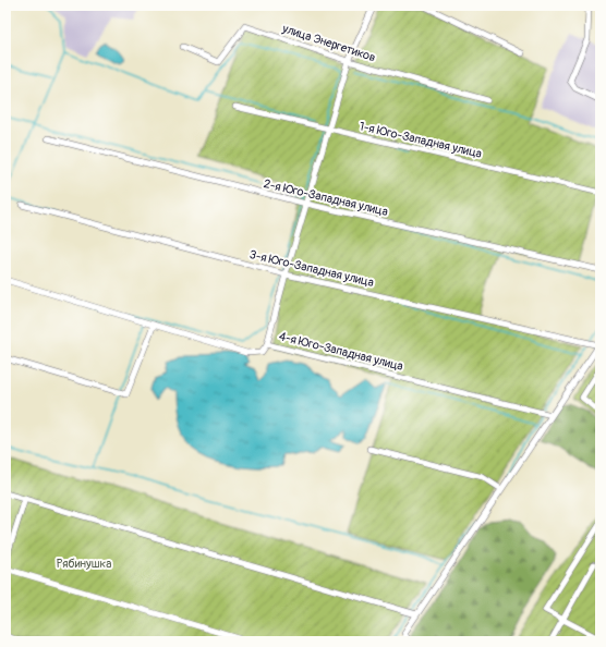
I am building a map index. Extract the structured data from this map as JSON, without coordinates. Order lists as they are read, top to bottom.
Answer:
{
  "streets": {
    "street": [
      "улица Энергетиков",
      "1-я Юго-Западная улица",
      "2-я Юго-Западная улица",
      "3-я Юго-Западная улица",
      "4-я Юго-Западная улица"
    ]
  },
  "parks": ["Рябинушка"]
}
